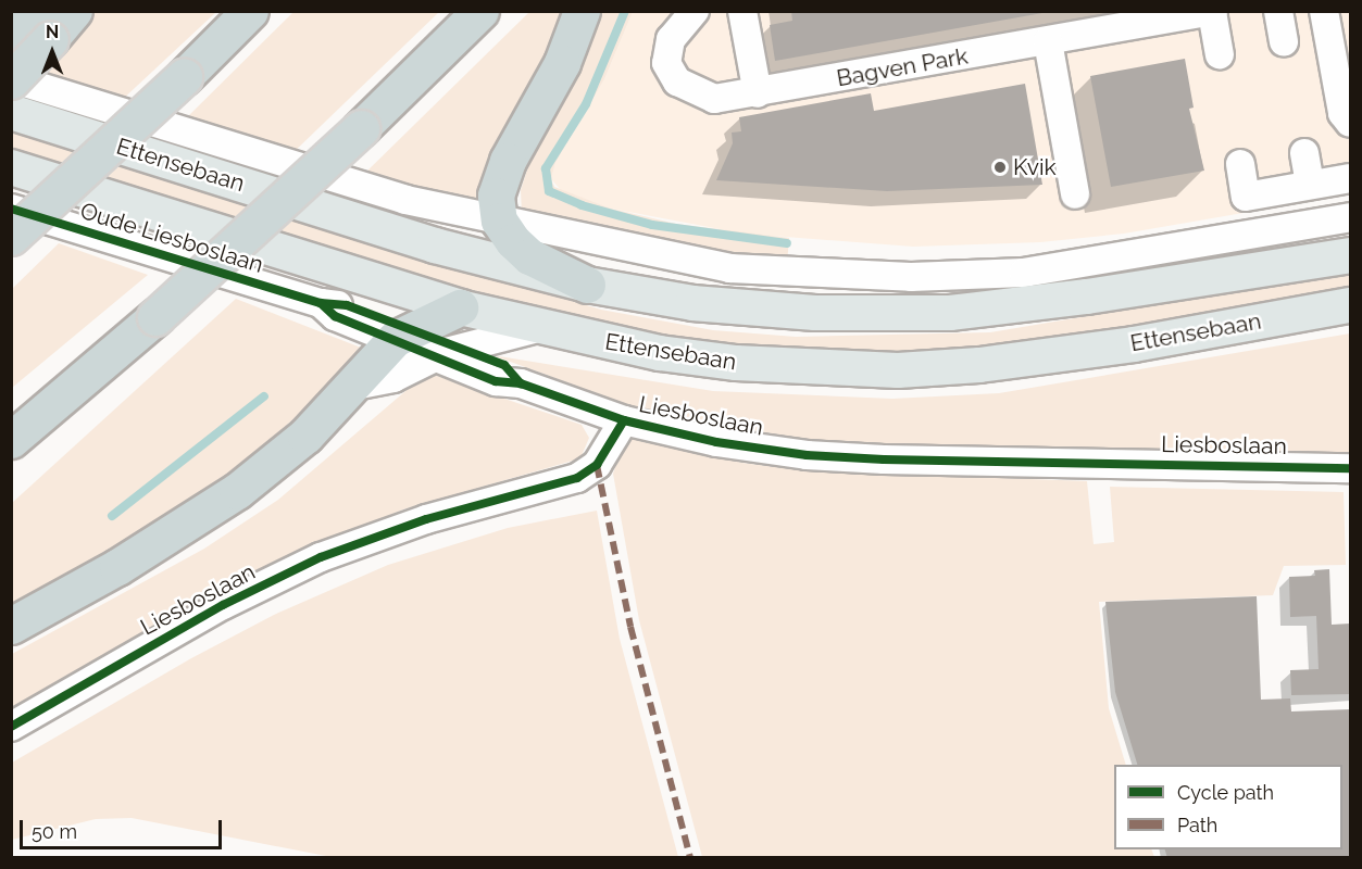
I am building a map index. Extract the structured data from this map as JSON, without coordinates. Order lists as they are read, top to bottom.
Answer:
{
  "streets": {
    "main road": ["Ettensebaan"],
    "street": ["Bagven Park", "Oude Liesboslaan", "Liesboslaan"]
  },
  "crossings": [
    ["Oude Liesboslaan", "Liesboslaan"]
  ],
  "places": ["Kvik"],
  "legend": ["Cycle path", "Path"],
  "scale_bar": "50 m",
  "north": "top"
}
